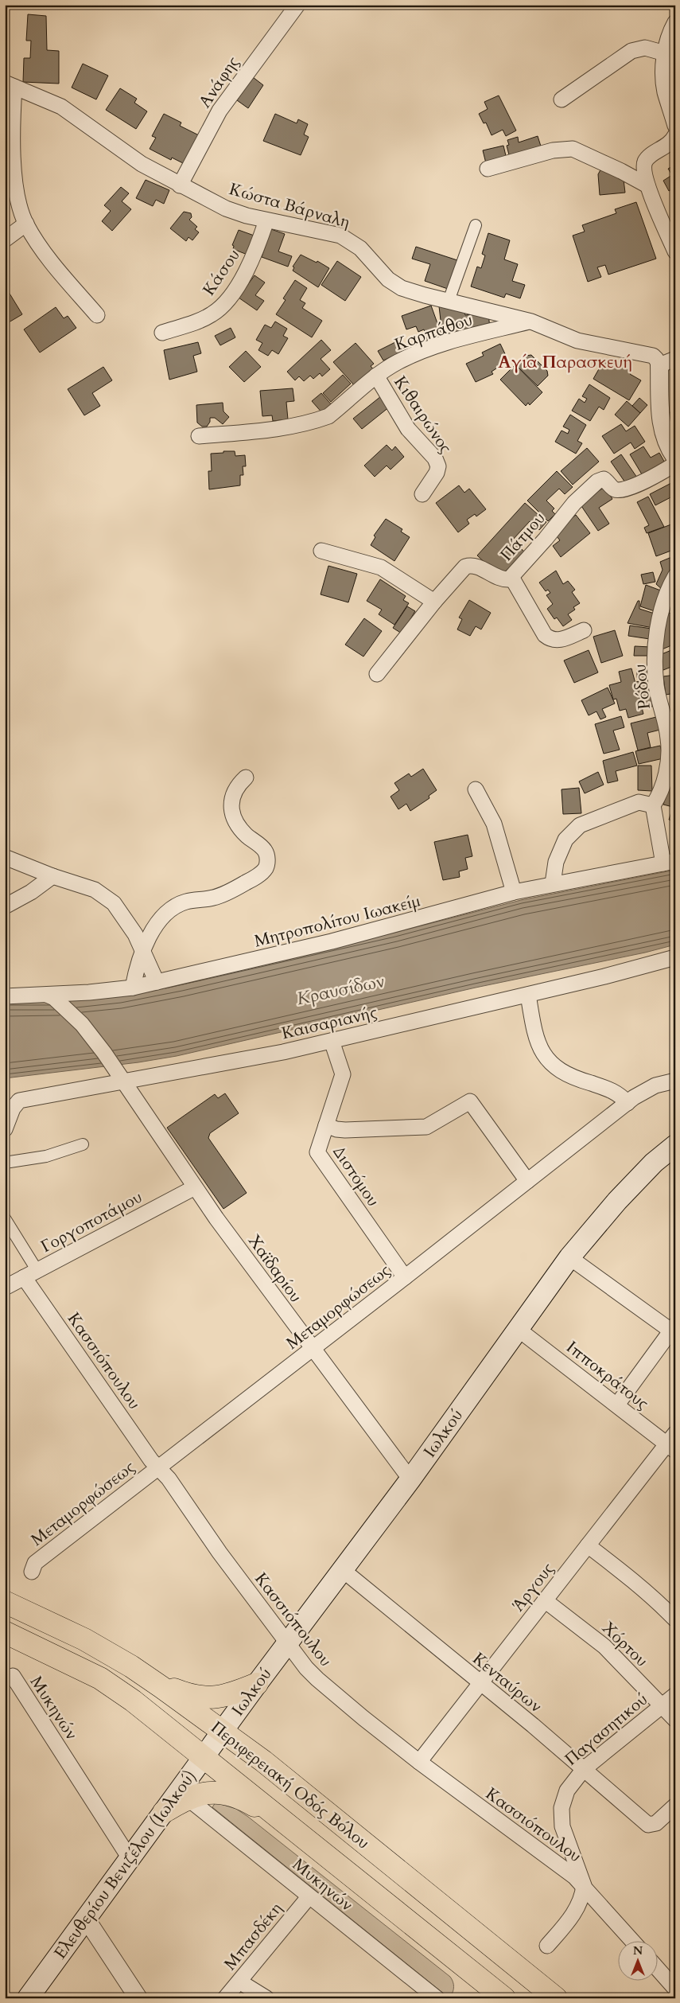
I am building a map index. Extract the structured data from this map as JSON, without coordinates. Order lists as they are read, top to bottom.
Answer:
{
  "streets": {
    "main road": ["Ιωλκού", "Περιφερειακή Οδός Βόλου", "Ελευθερίου Βενιζέλου (Ιωλκού)"],
    "street": [
      "Ανάφης",
      "Κώστα Βάρναλη",
      "Κάσου",
      "Καρπάθου",
      "Κιθαιρώνος",
      "Πάτμου",
      "Ρόδου",
      "Μητροπολίτου Ιωακείμ",
      "Καισαριανής",
      "Διστόμου",
      "Γοργοποτάμου",
      "Χαϊδαρίου",
      "Μεταμορφώσεως",
      "Κασσιόπουλου",
      "Ιπποκράτους",
      "Άργους",
      "Χόρτου",
      "Κενταύρων",
      "Μυκηνών",
      "Παγασητικού",
      "Μπασδέκη"
    ]
  },
  "crossings": [
    ["Ανάφης", "Κώστα Βάρναλη"],
    ["Κώστα Βάρναλη", "Κάσου"],
    ["Κώστα Βάρναλη", "Καρπάθου"],
    ["Καρπάθου", "Κιθαιρώνος"],
    ["Μητροπολίτου Ιωακείμ", "Χαϊδαρίου"],
    ["Καισαριανής", "Διστόμου"],
    ["Καισαριανής", "Χαϊδαρίου"],
    ["Διστόμου", "Μεταμορφώσεως"],
    ["Γοργοποτάμου", "Χαϊδαρίου"],
    ["Γοργοποτάμου", "Κασσιόπουλου"],
    ["Χαϊδαρίου", "Μεταμορφώσεως"],
    ["Χαϊδαρίου", "Ιωλκού"],
    ["Μεταμορφώσεως", "Κασσιόπουλου"],
    ["Κασσιόπουλου", "Ιωλκού"],
    ["Κασσιόπουλου", "Άργους"],
    ["Κασσιόπουλου", "Παγασητικού"],
    ["Ιπποκράτους", "Ιωλκού"],
    ["Ιπποκράτους", "Άργους"],
    ["Ιωλκού", "Κενταύρων"],
    ["Ιωλκού", "Περιφερειακή Οδός Βόλου"],
    ["Ιωλκού", "Ελευθερίου Βενιζέλου (Ιωλκού)"],
    ["Άργους", "Χόρτου"],
    ["Άργους", "Κενταύρων"],
    ["Χόρτου", "Παγασητικού"],
    ["Κενταύρων", "Παγασητικού"],
    ["Μυκηνών", "Ελευθερίου Βενιζέλου (Ιωλκού)"],
    ["Μυκηνών", "Μπασδέκη"],
    ["Περιφερειακή Οδός Βόλου", "Ελευθερίου Βενιζέλου (Ιωλκού)"]
  ],
  "districts": ["Αγία Παρασκευή"],
  "water": ["Κραυσίδων"],
  "north": "top"
}
